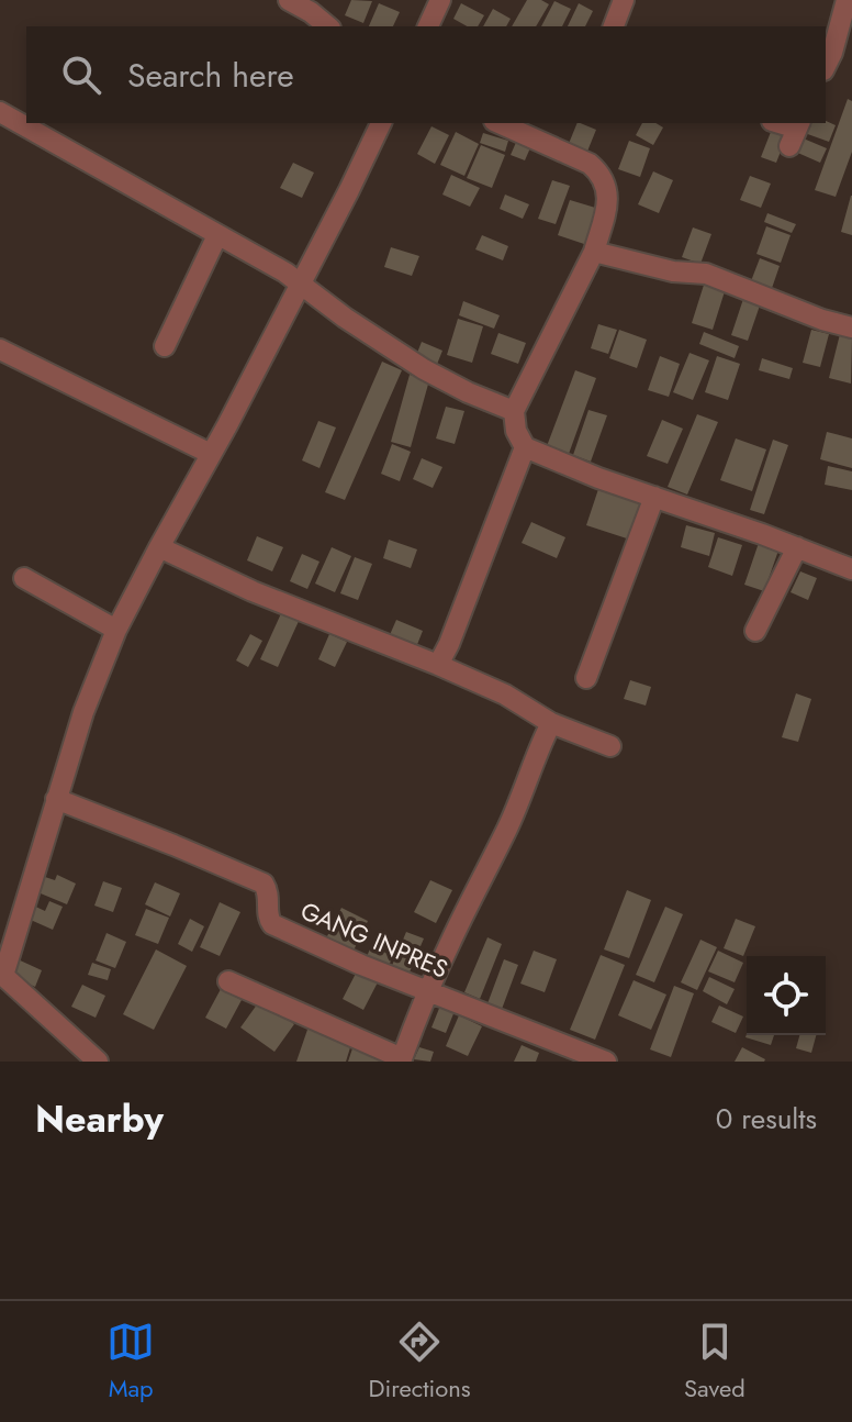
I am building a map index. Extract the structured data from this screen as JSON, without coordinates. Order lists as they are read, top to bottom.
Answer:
{
  "streets": {
    "street": ["GANG INPRES"]
  },
  "page": {
    "search": "Search here",
    "heading": ["Nearby", "0 results"],
    "nav": ["Map", "Directions", "Saved"]
  }
}
